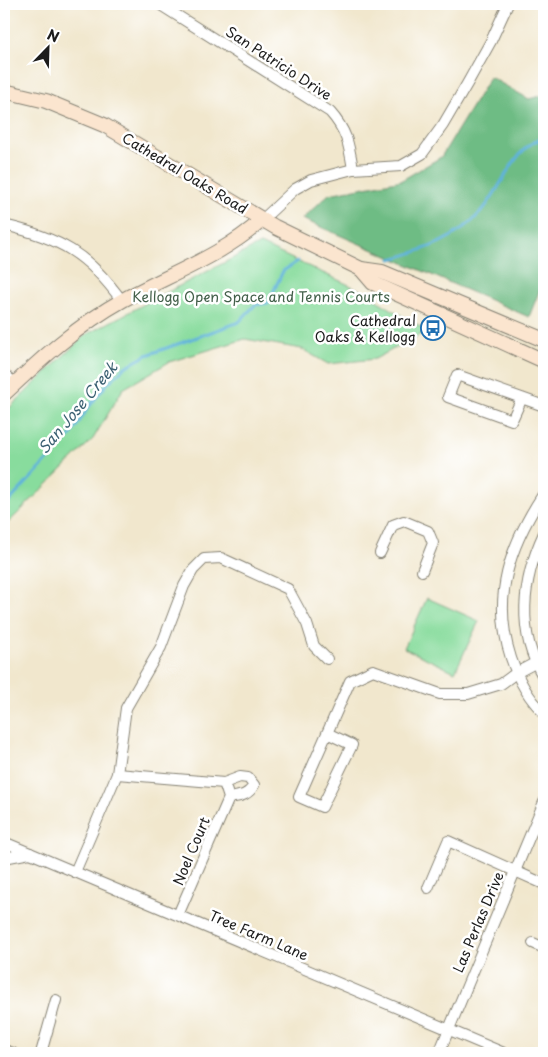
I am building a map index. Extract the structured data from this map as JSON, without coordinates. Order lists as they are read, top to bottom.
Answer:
{
  "streets": {
    "main road": ["Cathedral Oaks Road"],
    "street": [
      "San Patricio Drive",
      "Noel Court",
      "Las Perlas Drive",
      "Tree Farm Lane"
    ]
  },
  "crossings": [
    ["Noel Court", "Tree Farm Lane"],
    ["Las Perlas Drive", "Tree Farm Lane"]
  ],
  "water": ["San Jose Creek"],
  "parks": ["Kellogg Open Space and Tennis Courts"],
  "places": {
    "bus stop": ["Cathedral Oaks & Kellogg"]
  },
  "north": "top right"
}
